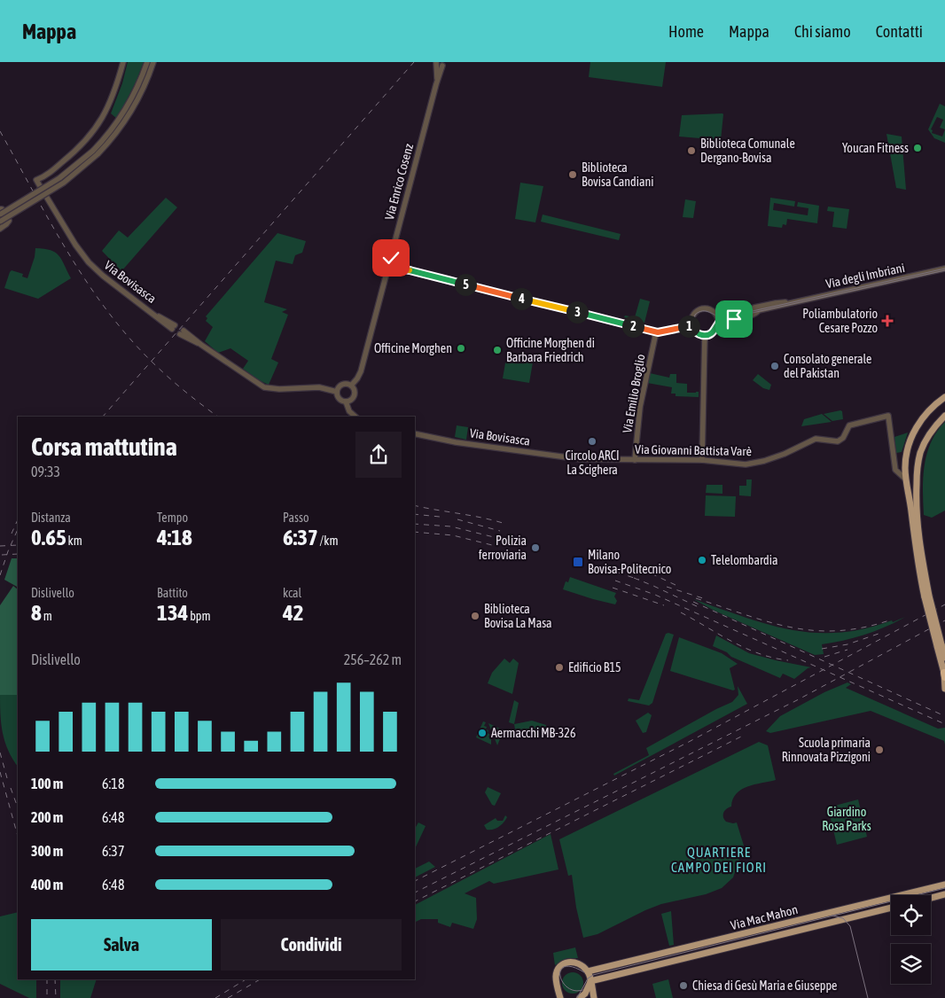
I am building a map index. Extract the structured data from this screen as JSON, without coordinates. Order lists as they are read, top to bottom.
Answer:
{
  "streets": {
    "main road": ["Via Mac Mahon"],
    "street": [
      "Via Enrico Cosenz",
      "Via degli Imbriani",
      "Via Bovisasca",
      "Via Emilio Broglio",
      "Via Giovanni Battista Varè"
    ]
  },
  "crossings": [
    ["Via Bovisasca", "Via Giovanni Battista Varè"],
    ["Via Emilio Broglio", "Via Giovanni Battista Varè"]
  ],
  "districts": ["QUARTIERE CAMPO DEI FIORI"],
  "parks": ["Giardino Rosa Parks"],
  "places": {
    "other": [
      "Youcan Fitness",
      "Biblioteca Comunale Dergano-Bovisa",
      "Biblioteca Bovisa Candiani",
      "Officine Morghen",
      "Officine Morghen di Barbara Friedrich",
      "Consolato generale del Pakistan",
      "Circolo ARCI La Scighera",
      "Polizia ferroviaria",
      "Telelombardia",
      "Biblioteca Bovisa La Masa",
      "Edificio B15",
      "Aermacchi MB-326",
      "Scuola primaria Rinnovata Pizzigoni",
      "Chiesa di Gesù Maria e Giuseppe"
    ],
    "health": ["Poliambulatorio Cesare Pozzo"],
    "transit": ["Milano Bovisa-Politecnico"]
  },
  "page": {
    "header": "Mappa",
    "nav": [
      "Home",
      "Mappa",
      "Chi siamo",
      "Contatti"
    ],
    "pins": [
      "5",
      "4",
      "3",
      "1",
      "2"
    ],
    "heading": ["Corsa mattutina", "09:33"],
    "stats": [
      ["Distanza", "0.65 km"],
      ["Tempo", "4:18"],
      ["Passo", "6:37 /km"],
      ["Dislivello", "8 m"],
      ["Battito", "134 bpm"],
      ["kcal", "42"]
    ],
    "chart": ["Dislivello", "256–262 m"],
    "list": [
      {
        "name": "100 m",
        "note": "6:18"
      },
      {
        "name": "200 m",
        "note": "6:48"
      },
      {
        "name": "300 m",
        "note": "6:37"
      },
      {
        "name": "400 m",
        "note": "6:48"
      }
    ],
    "buttons": ["Salva", "Condividi"]
  }
}
